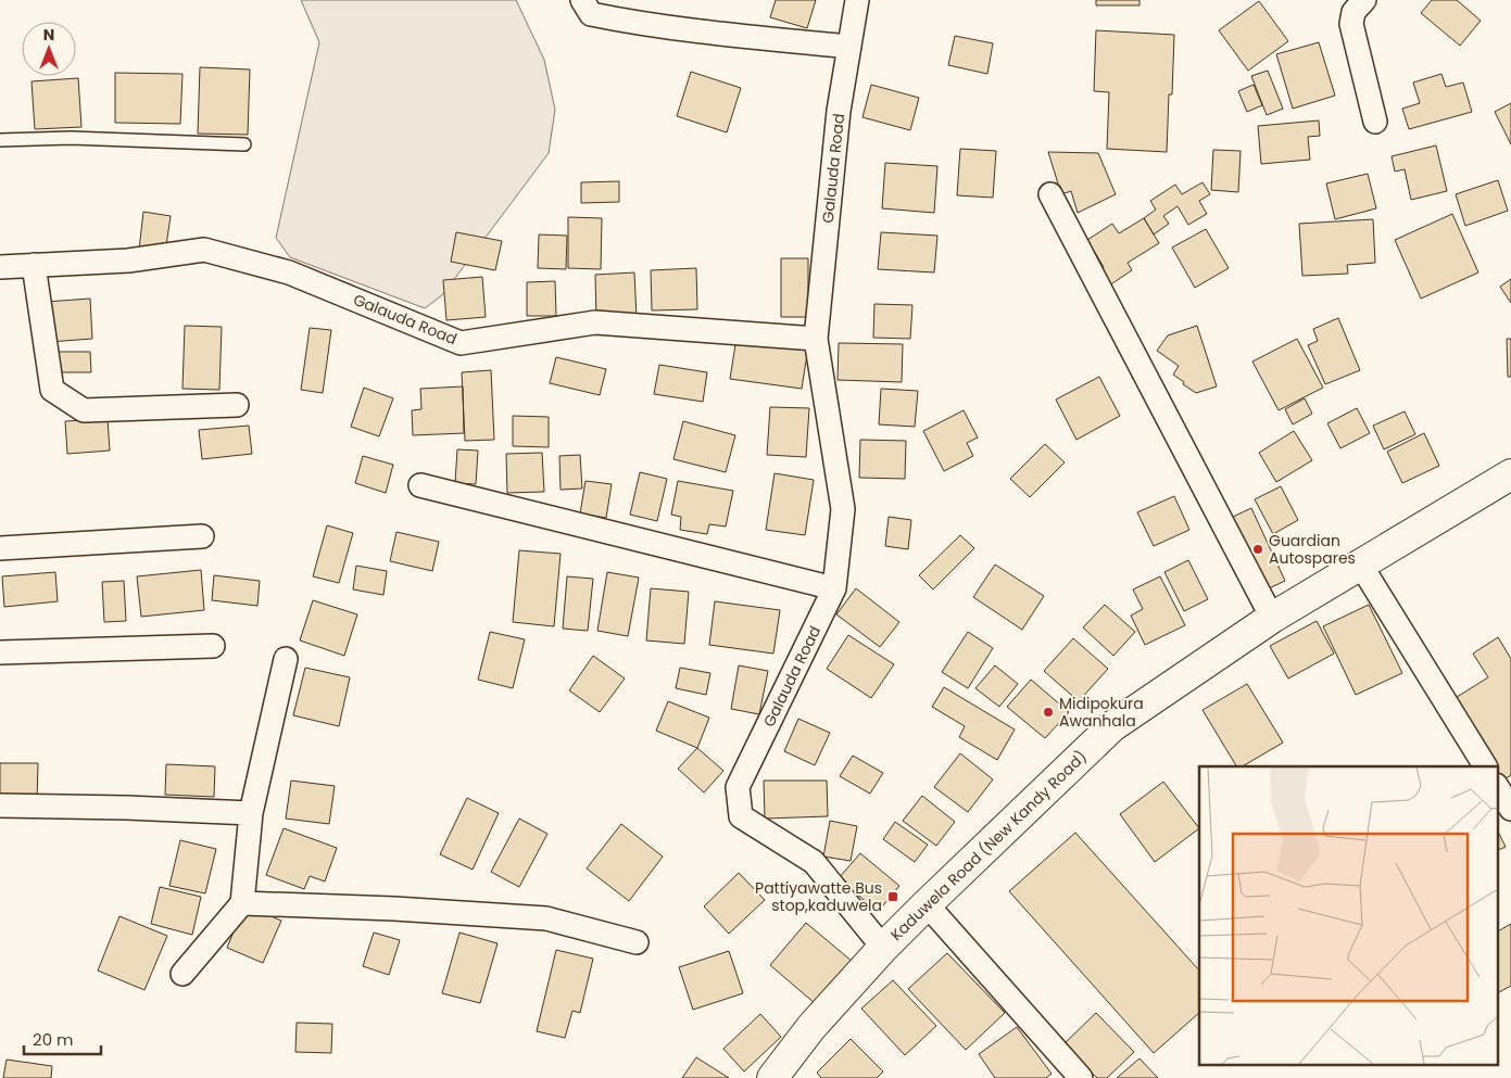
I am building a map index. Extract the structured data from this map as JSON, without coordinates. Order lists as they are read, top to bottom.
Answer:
{
  "streets": {
    "main road": ["Kaduwela Road (New Kandy Road)"],
    "street": ["Galauda Road"]
  },
  "crossings": [
    ["Galauda Road", "Kaduwela Road (New Kandy Road)"]
  ],
  "places": {
    "other": ["Guardian Autospares", "Midipokura Awanhala"],
    "transit": ["Pattiyawatte Bus stop,kaduwela"]
  },
  "scale_bar": "20 m",
  "north": "top"
}
